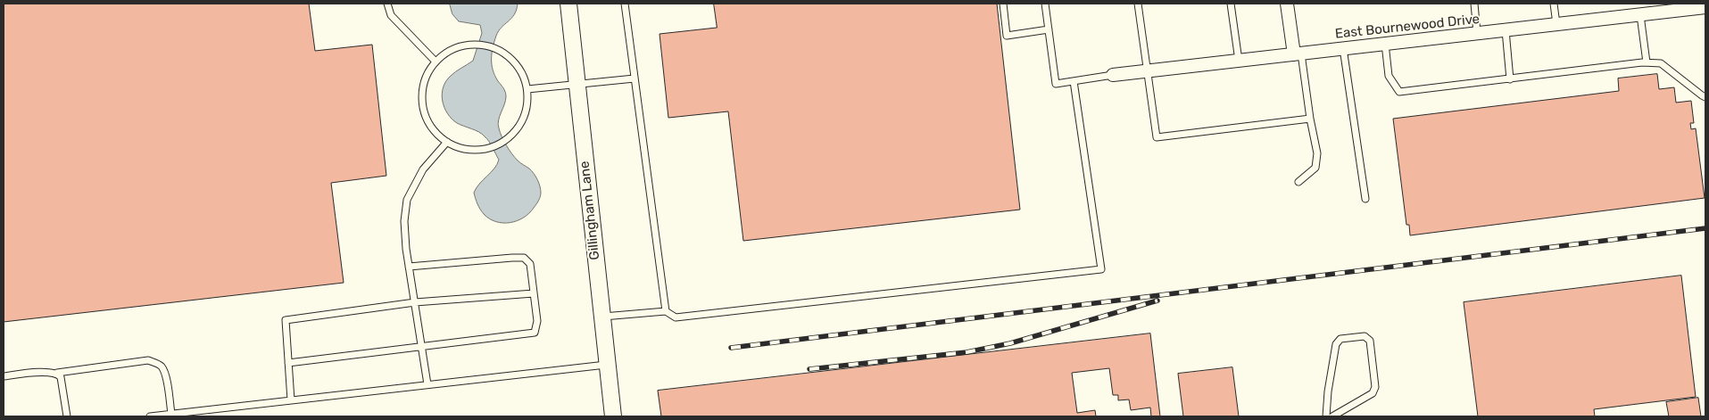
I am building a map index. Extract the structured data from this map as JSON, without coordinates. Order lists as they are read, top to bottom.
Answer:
{
  "streets": {
    "street": ["East Bournewood Drive", "Gillingham Lane"]
  }
}
